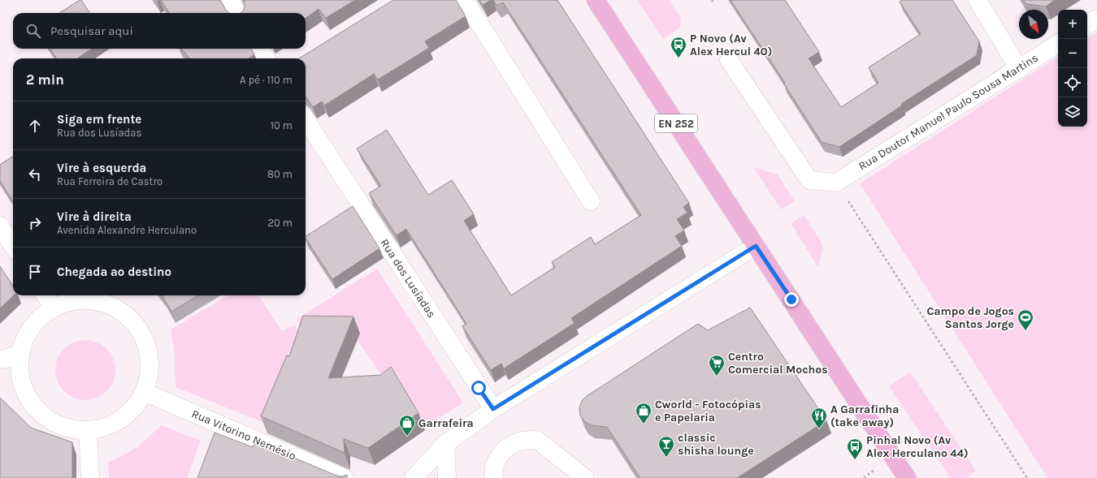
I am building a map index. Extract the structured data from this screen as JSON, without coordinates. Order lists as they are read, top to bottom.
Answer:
{
  "streets": {
    "main road": ["EN 252"],
    "street": ["Rua Doutor Manuel Paulo Sousa Martins", "Rua dos Lusíadas", "Rua Vitorino Nemésio"]
  },
  "places": {
    "bus stop": ["P Novo (Av Alex Hercul 40)", "Pinhal Novo (Av Alex Herculano 44)"],
    "sports": ["Campo de Jogos Santos Jorge"],
    "supermarket": ["Centro Comercial Mochos"],
    "shop": ["Cworld - Fotocópias e Papelaria", "Garrafeira"],
    "restaurant": ["A Garrafinha (take away)"],
    "bar": ["classic shisha lounge"]
  },
  "north": "bottom right",
  "page": {
    "map_buttons": ["+", "−"],
    "search": "Pesquisar aqui",
    "heading": ["2 min", "A pé · 110 m"],
    "list": [
      ["Siga em frente", "Rua dos Lusíadas", "10 m"],
      ["Vire à esquerda", "Rua Ferreira de Castro", "80 m"],
      ["Vire à direita", "Avenida Alexandre Herculano", "20 m"],
      "Chegada ao destino"
    ]
  }
}
